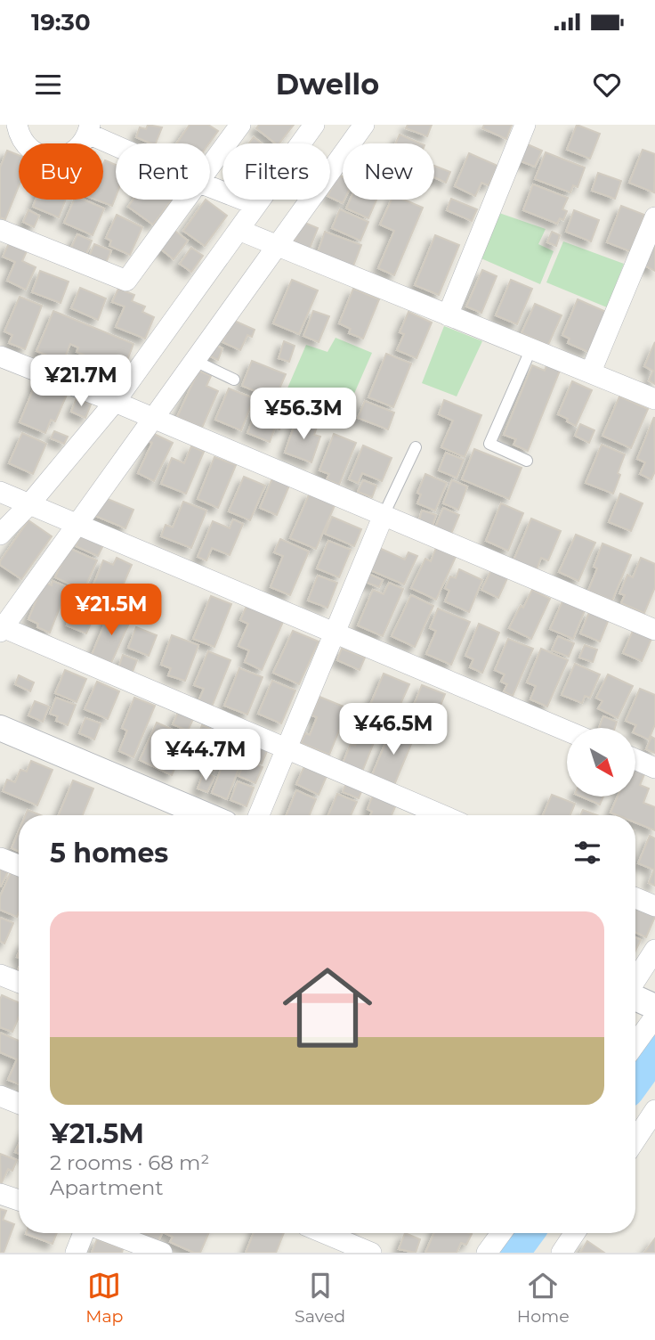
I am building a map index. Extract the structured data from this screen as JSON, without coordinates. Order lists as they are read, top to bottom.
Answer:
{
  "north": "bottom right",
  "page": {
    "status": "19:30",
    "header": "Dwello",
    "chip": [
      "Buy",
      "Rent",
      "Filters",
      "New"
    ],
    "price": [
      "¥21.7M",
      "¥56.3M",
      "¥21.5M",
      "¥46.5M",
      "¥44.7M"
    ],
    "heading": "5 homes",
    "list": [
      {
        "name": "¥21.5M",
        "note": "2 rooms · 68 m² · Apartment"
      }
    ],
    "tabs": ["Map", "Saved", "Home"]
  }
}
